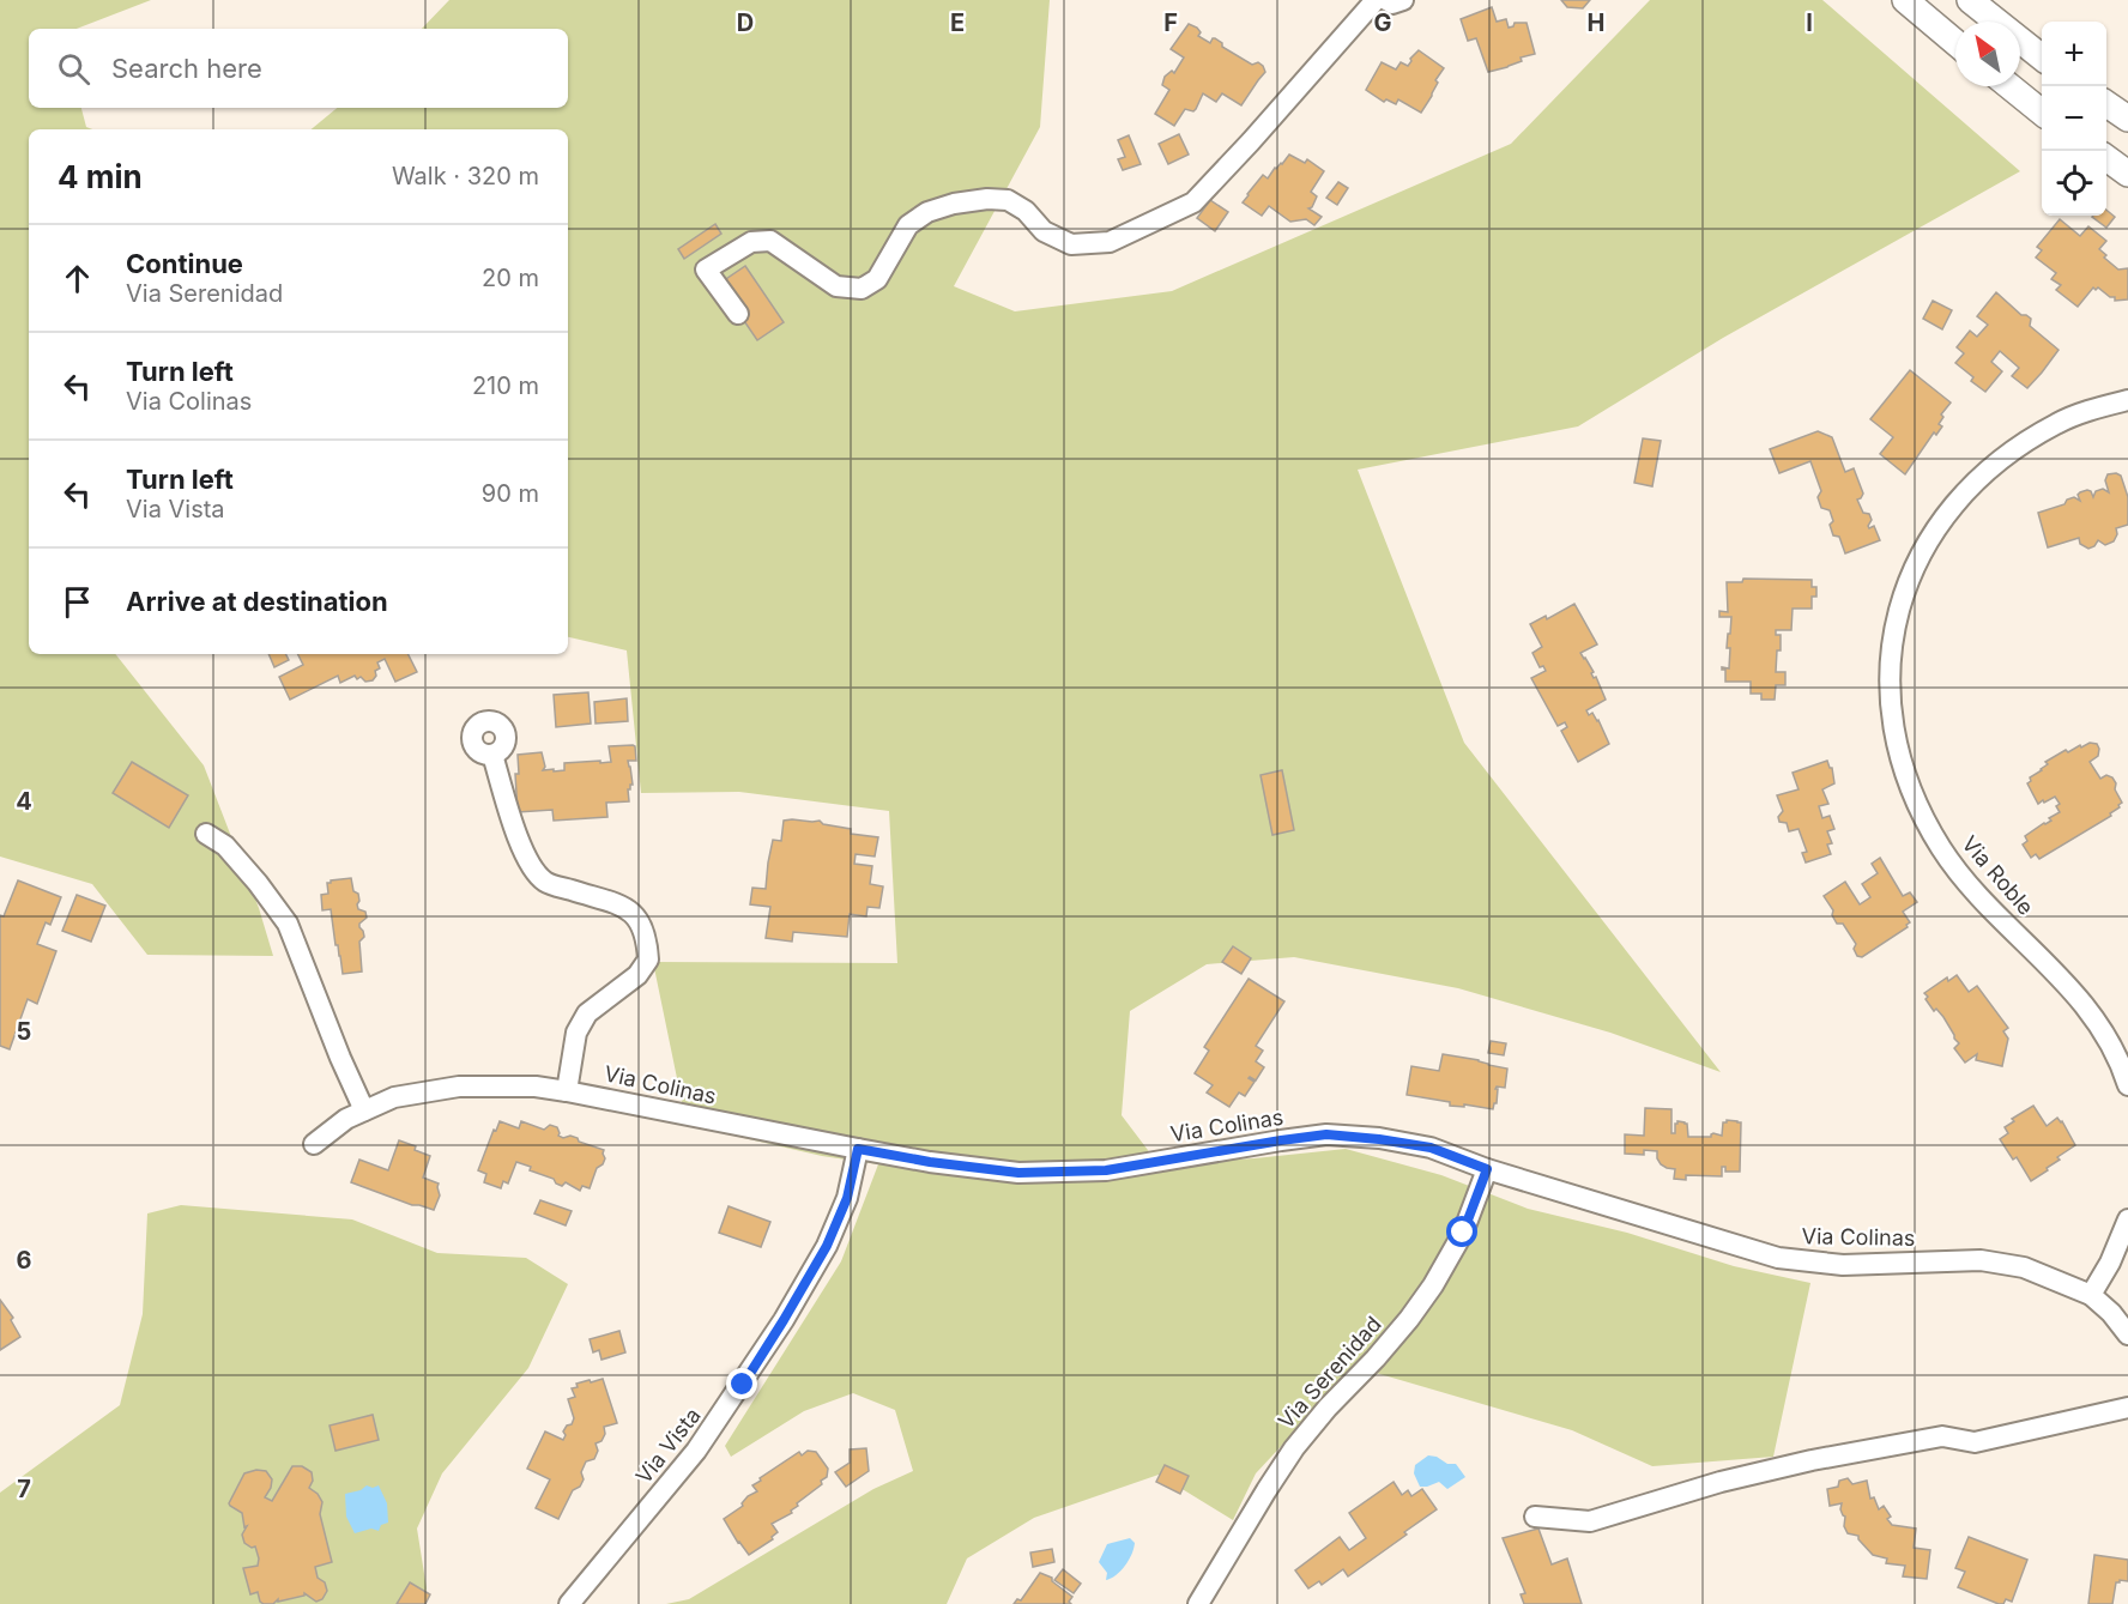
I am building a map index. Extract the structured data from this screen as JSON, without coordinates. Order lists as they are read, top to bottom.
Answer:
{
  "streets": {
    "street": [
      "Via Roble",
      "Via Colinas",
      "Via Serenidad",
      "Via Vista"
    ]
  },
  "crossings": [
    ["Via Colinas", "Via Serenidad"],
    ["Via Colinas", "Via Vista"]
  ],
  "north": "top left",
  "page": {
    "map_buttons": ["+", "−"],
    "search": "Search here",
    "heading": ["4 min", "Walk · 320 m"],
    "list": [
      ["Continue", "Via Serenidad", "20 m"],
      ["Turn left", "Via Colinas", "210 m"],
      ["Turn left", "Via Vista", "90 m"],
      "Arrive at destination"
    ]
  },
  "grid": {
    "columns": [
      "D",
      "E",
      "F",
      "G",
      "H",
      "I"
    ],
    "rows": [
      "4",
      "5",
      "6",
      "7"
    ]
  }
}
